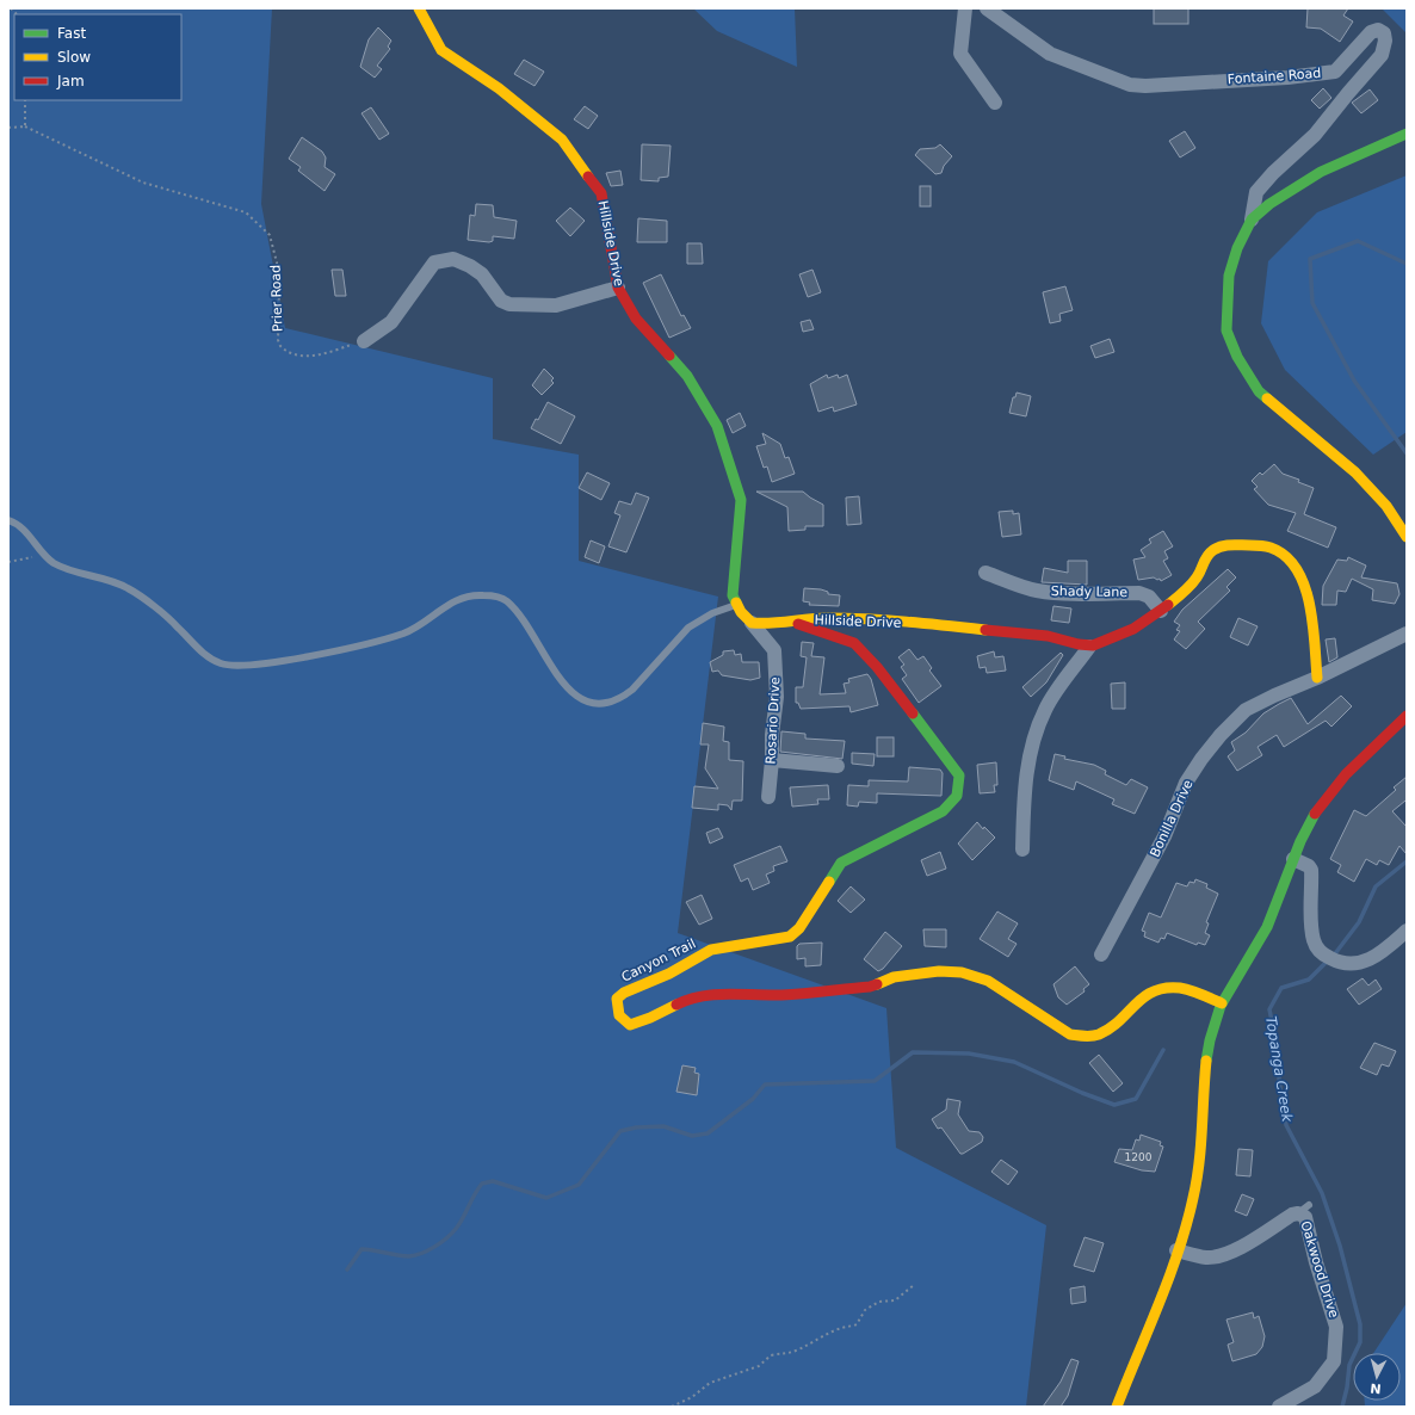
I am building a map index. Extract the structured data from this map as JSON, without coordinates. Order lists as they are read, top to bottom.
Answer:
{
  "streets": {
    "street": [
      "Fontaine Road",
      "Hillside Drive",
      "Shady Lane",
      "Rosario Drive",
      "Bonilla Drive",
      "Canyon Trail",
      "Oakwood Drive"
    ],
    "path": ["Prier Road"]
  },
  "crossings": [
    ["Hillside Drive", "Rosario Drive"],
    ["Hillside Drive", "Canyon Trail"]
  ],
  "water": ["Topanga Creek"],
  "house_numbers": ["1200"],
  "legend": ["Fast", "Slow", "Jam"],
  "north": "bottom"
}
